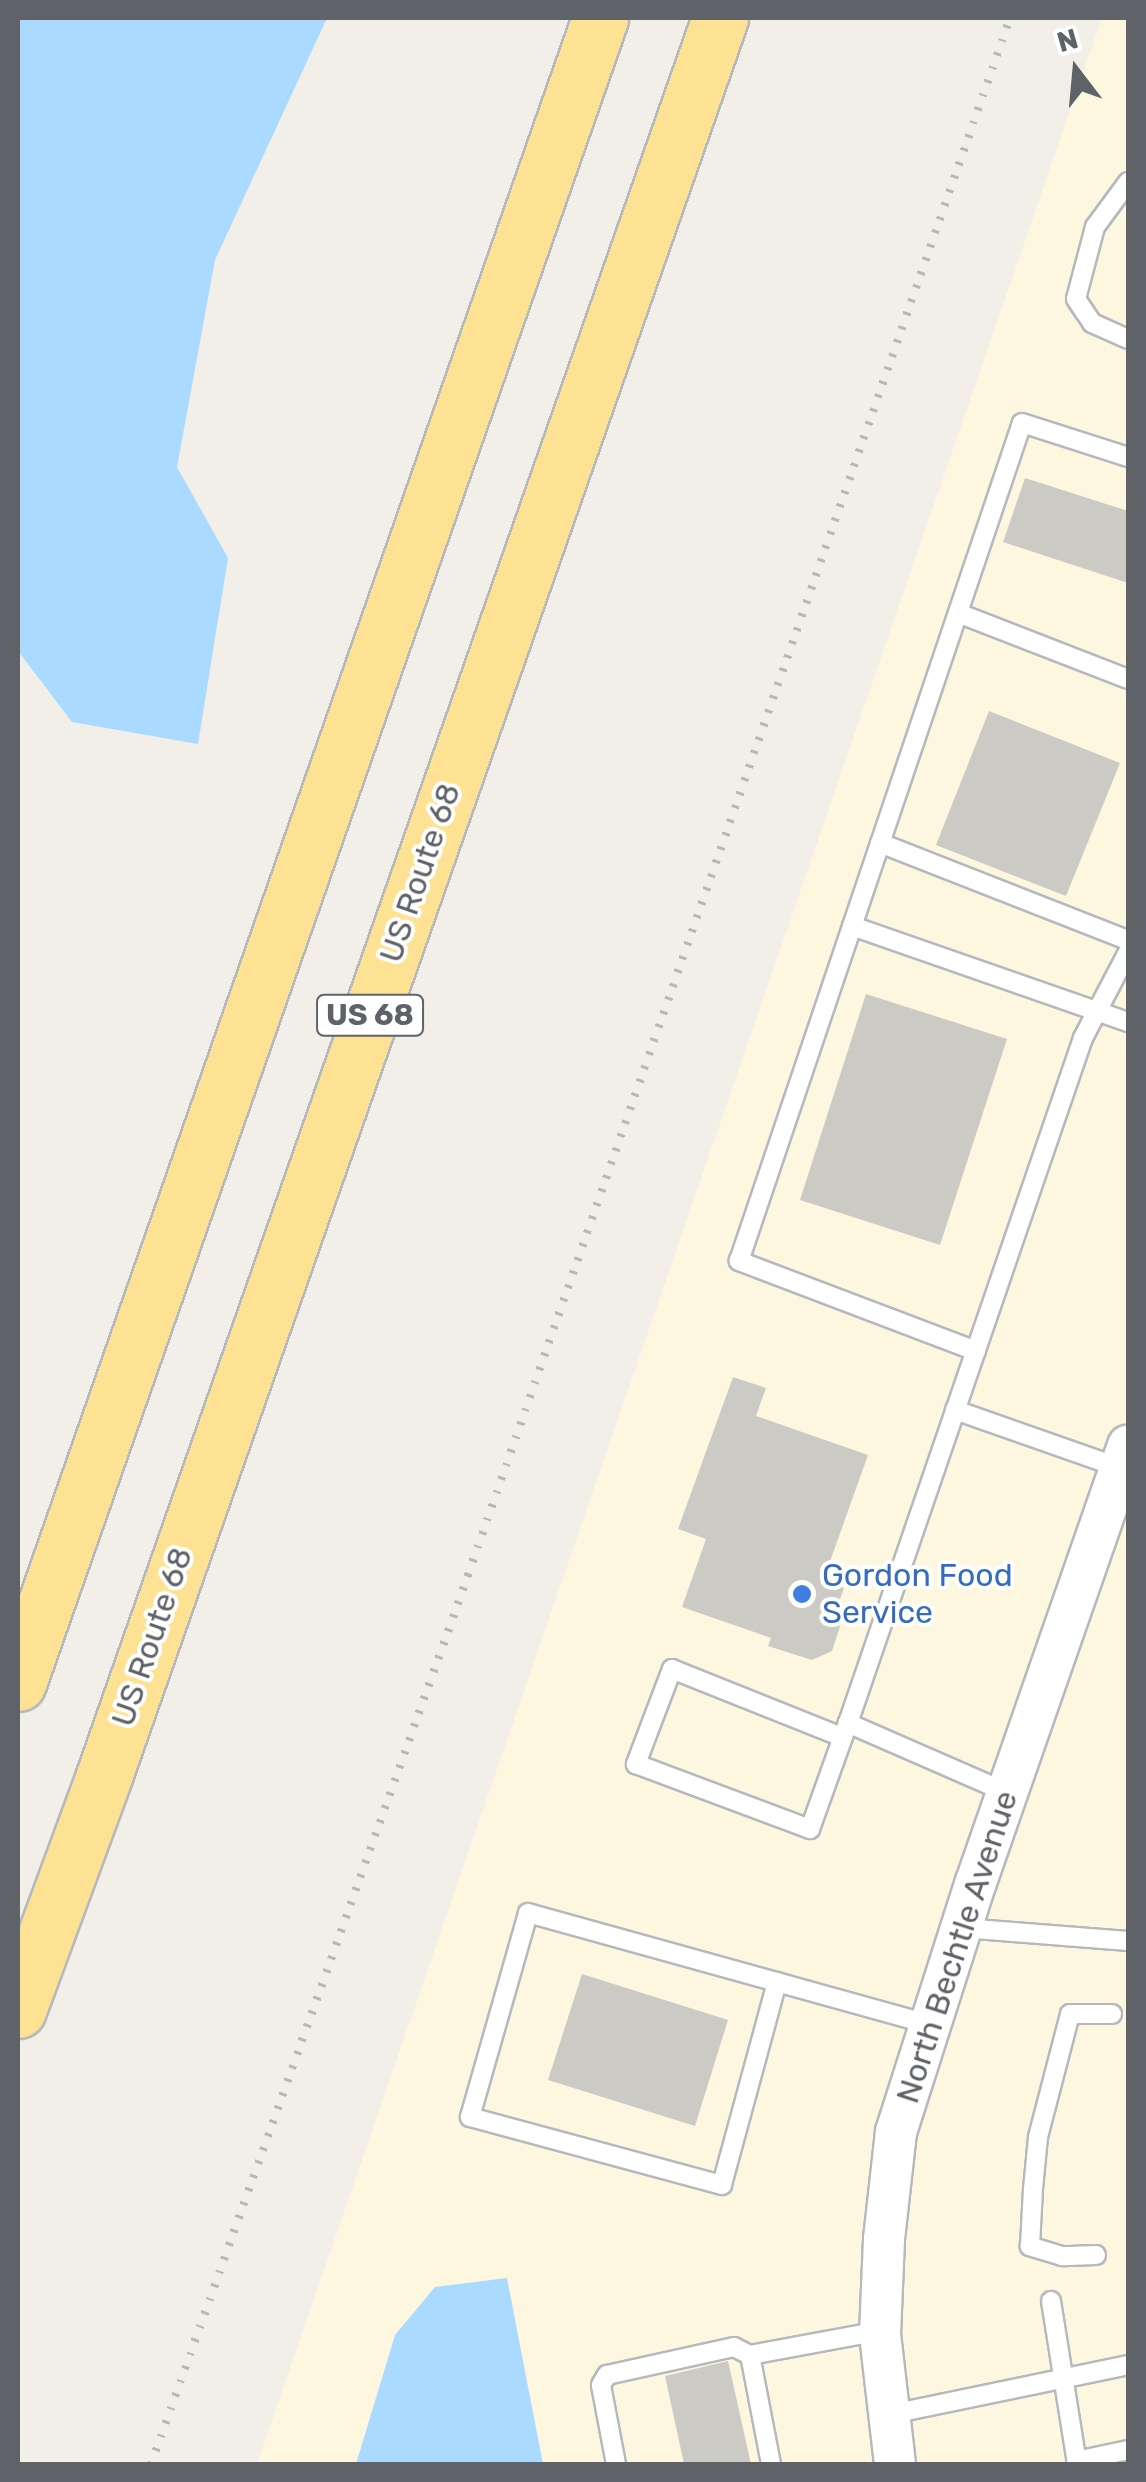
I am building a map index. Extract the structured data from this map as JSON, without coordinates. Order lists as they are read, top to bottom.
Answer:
{
  "streets": {
    "highway": ["US Route 68", "US 68"],
    "street": ["North Bechtle Avenue"]
  },
  "places": ["Gordon Food Service"],
  "north": "top"
}
